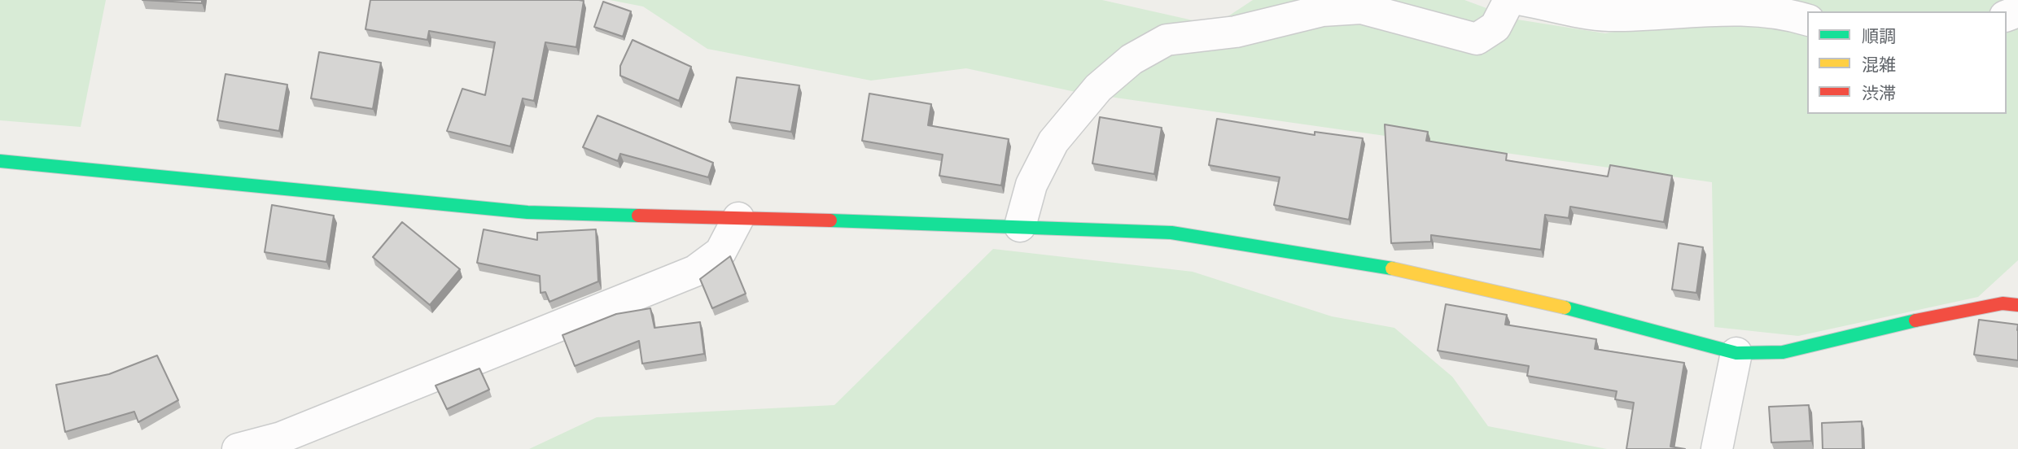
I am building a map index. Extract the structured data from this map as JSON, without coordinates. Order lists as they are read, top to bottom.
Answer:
{
  "legend": ["順調", "混雑", "渋滞"]
}
